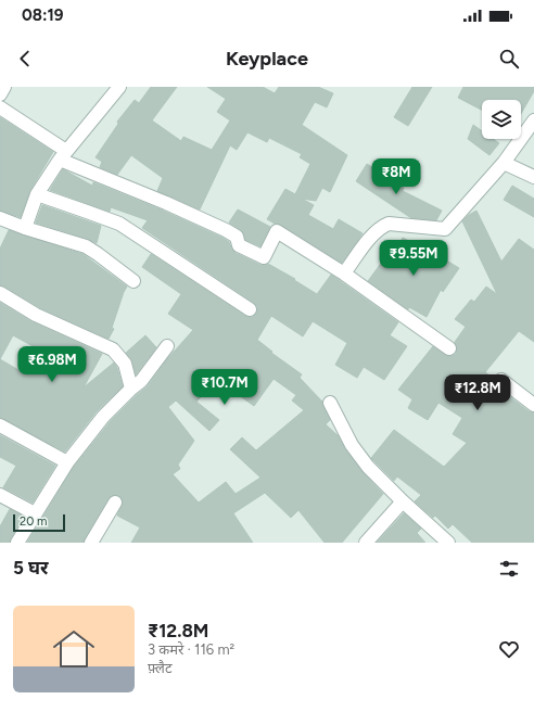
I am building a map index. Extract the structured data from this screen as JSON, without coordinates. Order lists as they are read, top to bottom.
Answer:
{
  "scale_bar": "20 m",
  "page": {
    "status": "08:19",
    "header": "Keyplace",
    "price": [
      "₹8M",
      "₹9.55M",
      "₹6.98M",
      "₹10.7M",
      "₹12.8M"
    ],
    "scale": "20 m",
    "heading": "5 घर",
    "list": [
      {
        "name": "₹12.8M",
        "note": "3 कमरे · 116 m² · फ़्लैट"
      }
    ]
  }
}
